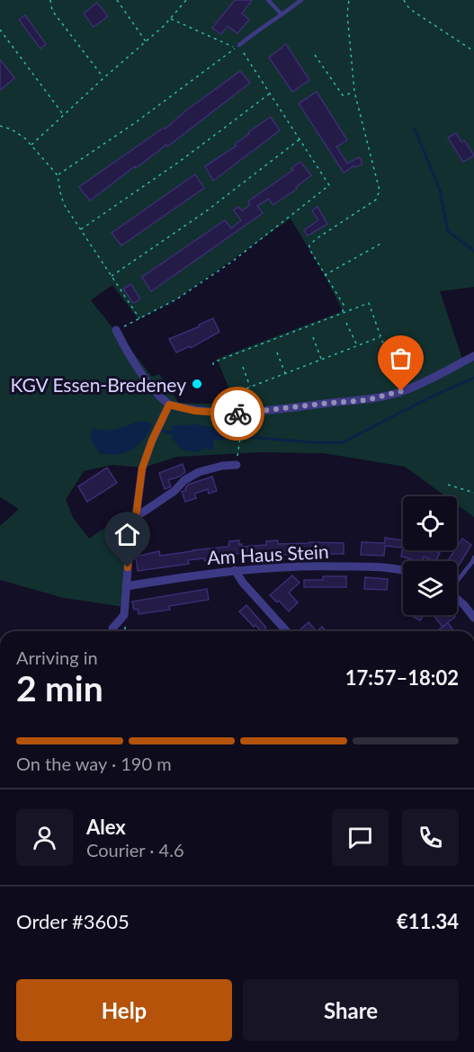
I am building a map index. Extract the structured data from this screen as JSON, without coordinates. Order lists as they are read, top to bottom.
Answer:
{
  "streets": {
    "street": ["Am Haus Stein"]
  },
  "places": ["KGV Essen-Bredeney"],
  "page": {
    "heading": ["2 min", "Arriving in", "17:57–18:02"],
    "panel": [
      "Alex",
      "Courier · 4.6",
      "Order #3605",
      "€11.34"
    ],
    "bar": "On the way · 190 m",
    "buttons": ["Help", "Share"]
  }
}
